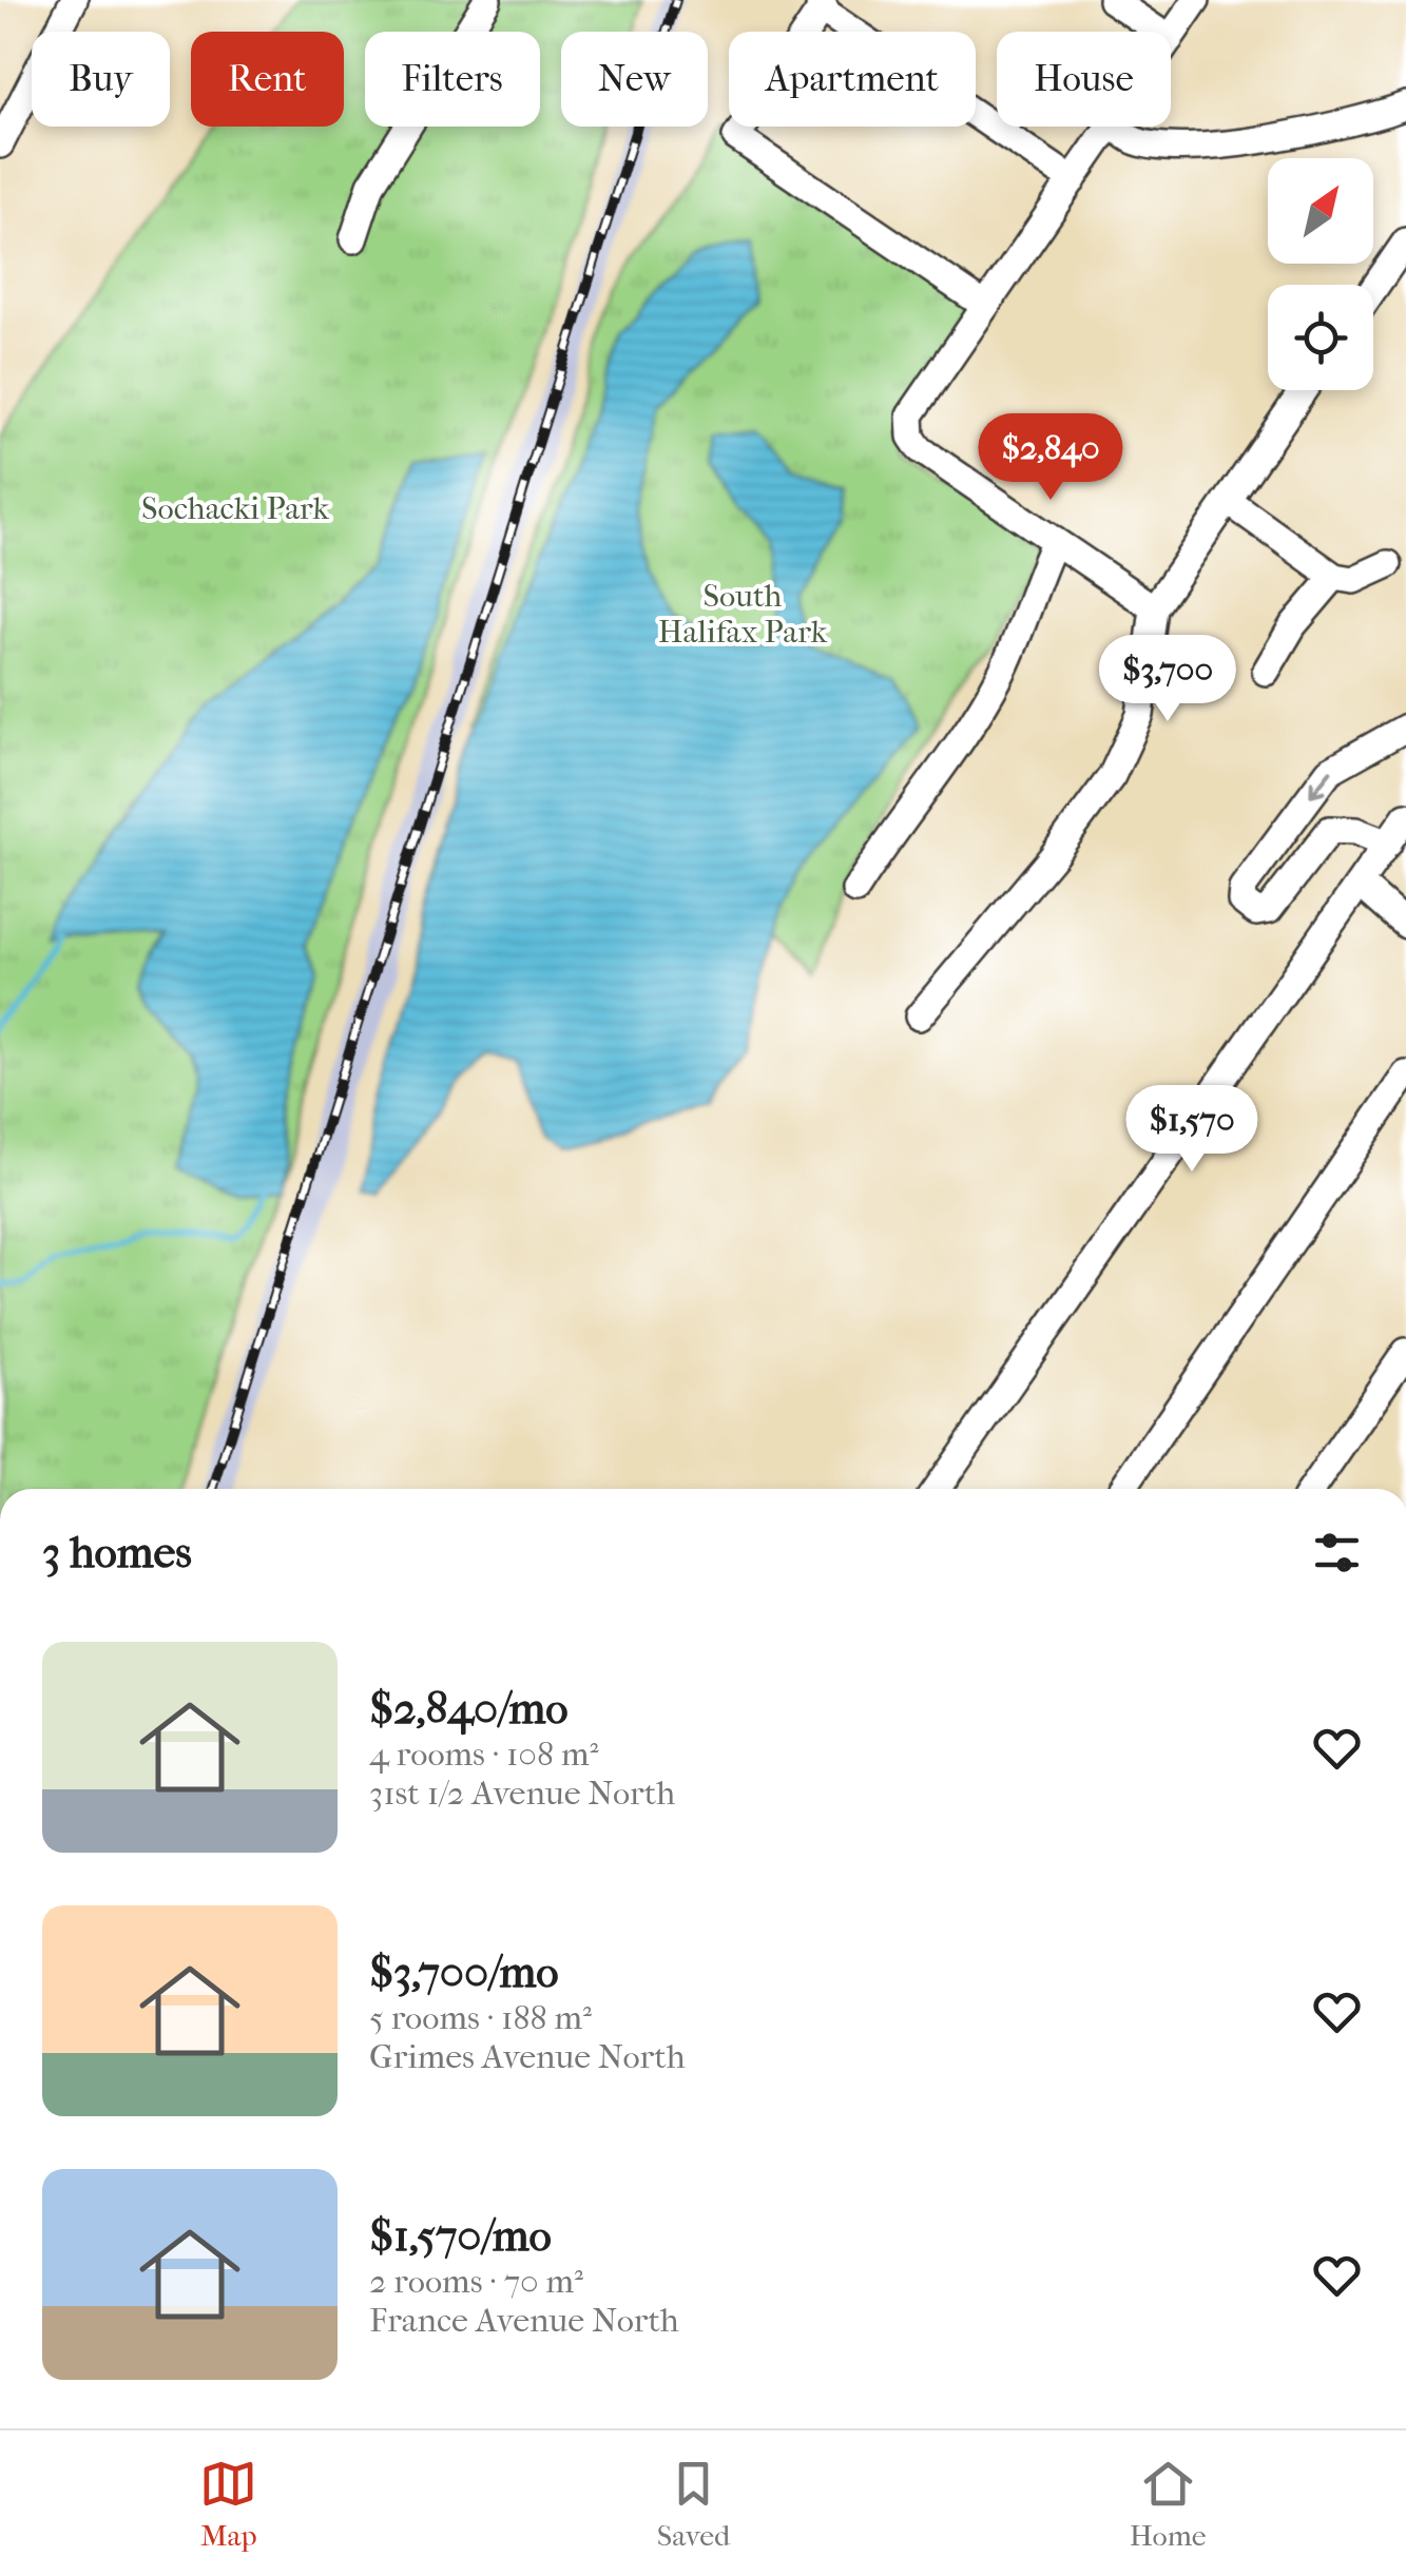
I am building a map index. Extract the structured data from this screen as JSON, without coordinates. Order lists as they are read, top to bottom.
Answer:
{
  "parks": ["Sochacki Park", "South Halifax Park"],
  "north": "top right",
  "page": {
    "chip": [
      "Buy",
      "Rent",
      "Filters",
      "New",
      "Apartment",
      "House"
    ],
    "price": ["$2,840", "$3,700", "$1,570"],
    "heading": "3 homes",
    "list": [
      {
        "name": "$2,840/mo",
        "note": "4 rooms · 108 m² · 31st 1/2 Avenue North"
      },
      {
        "name": "$3,700/mo",
        "note": "5 rooms · 188 m² · Grimes Avenue North"
      },
      {
        "name": "$1,570/mo",
        "note": "2 rooms · 70 m² · France Avenue North"
      }
    ],
    "tabs": ["Map", "Saved", "Home"]
  }
}
